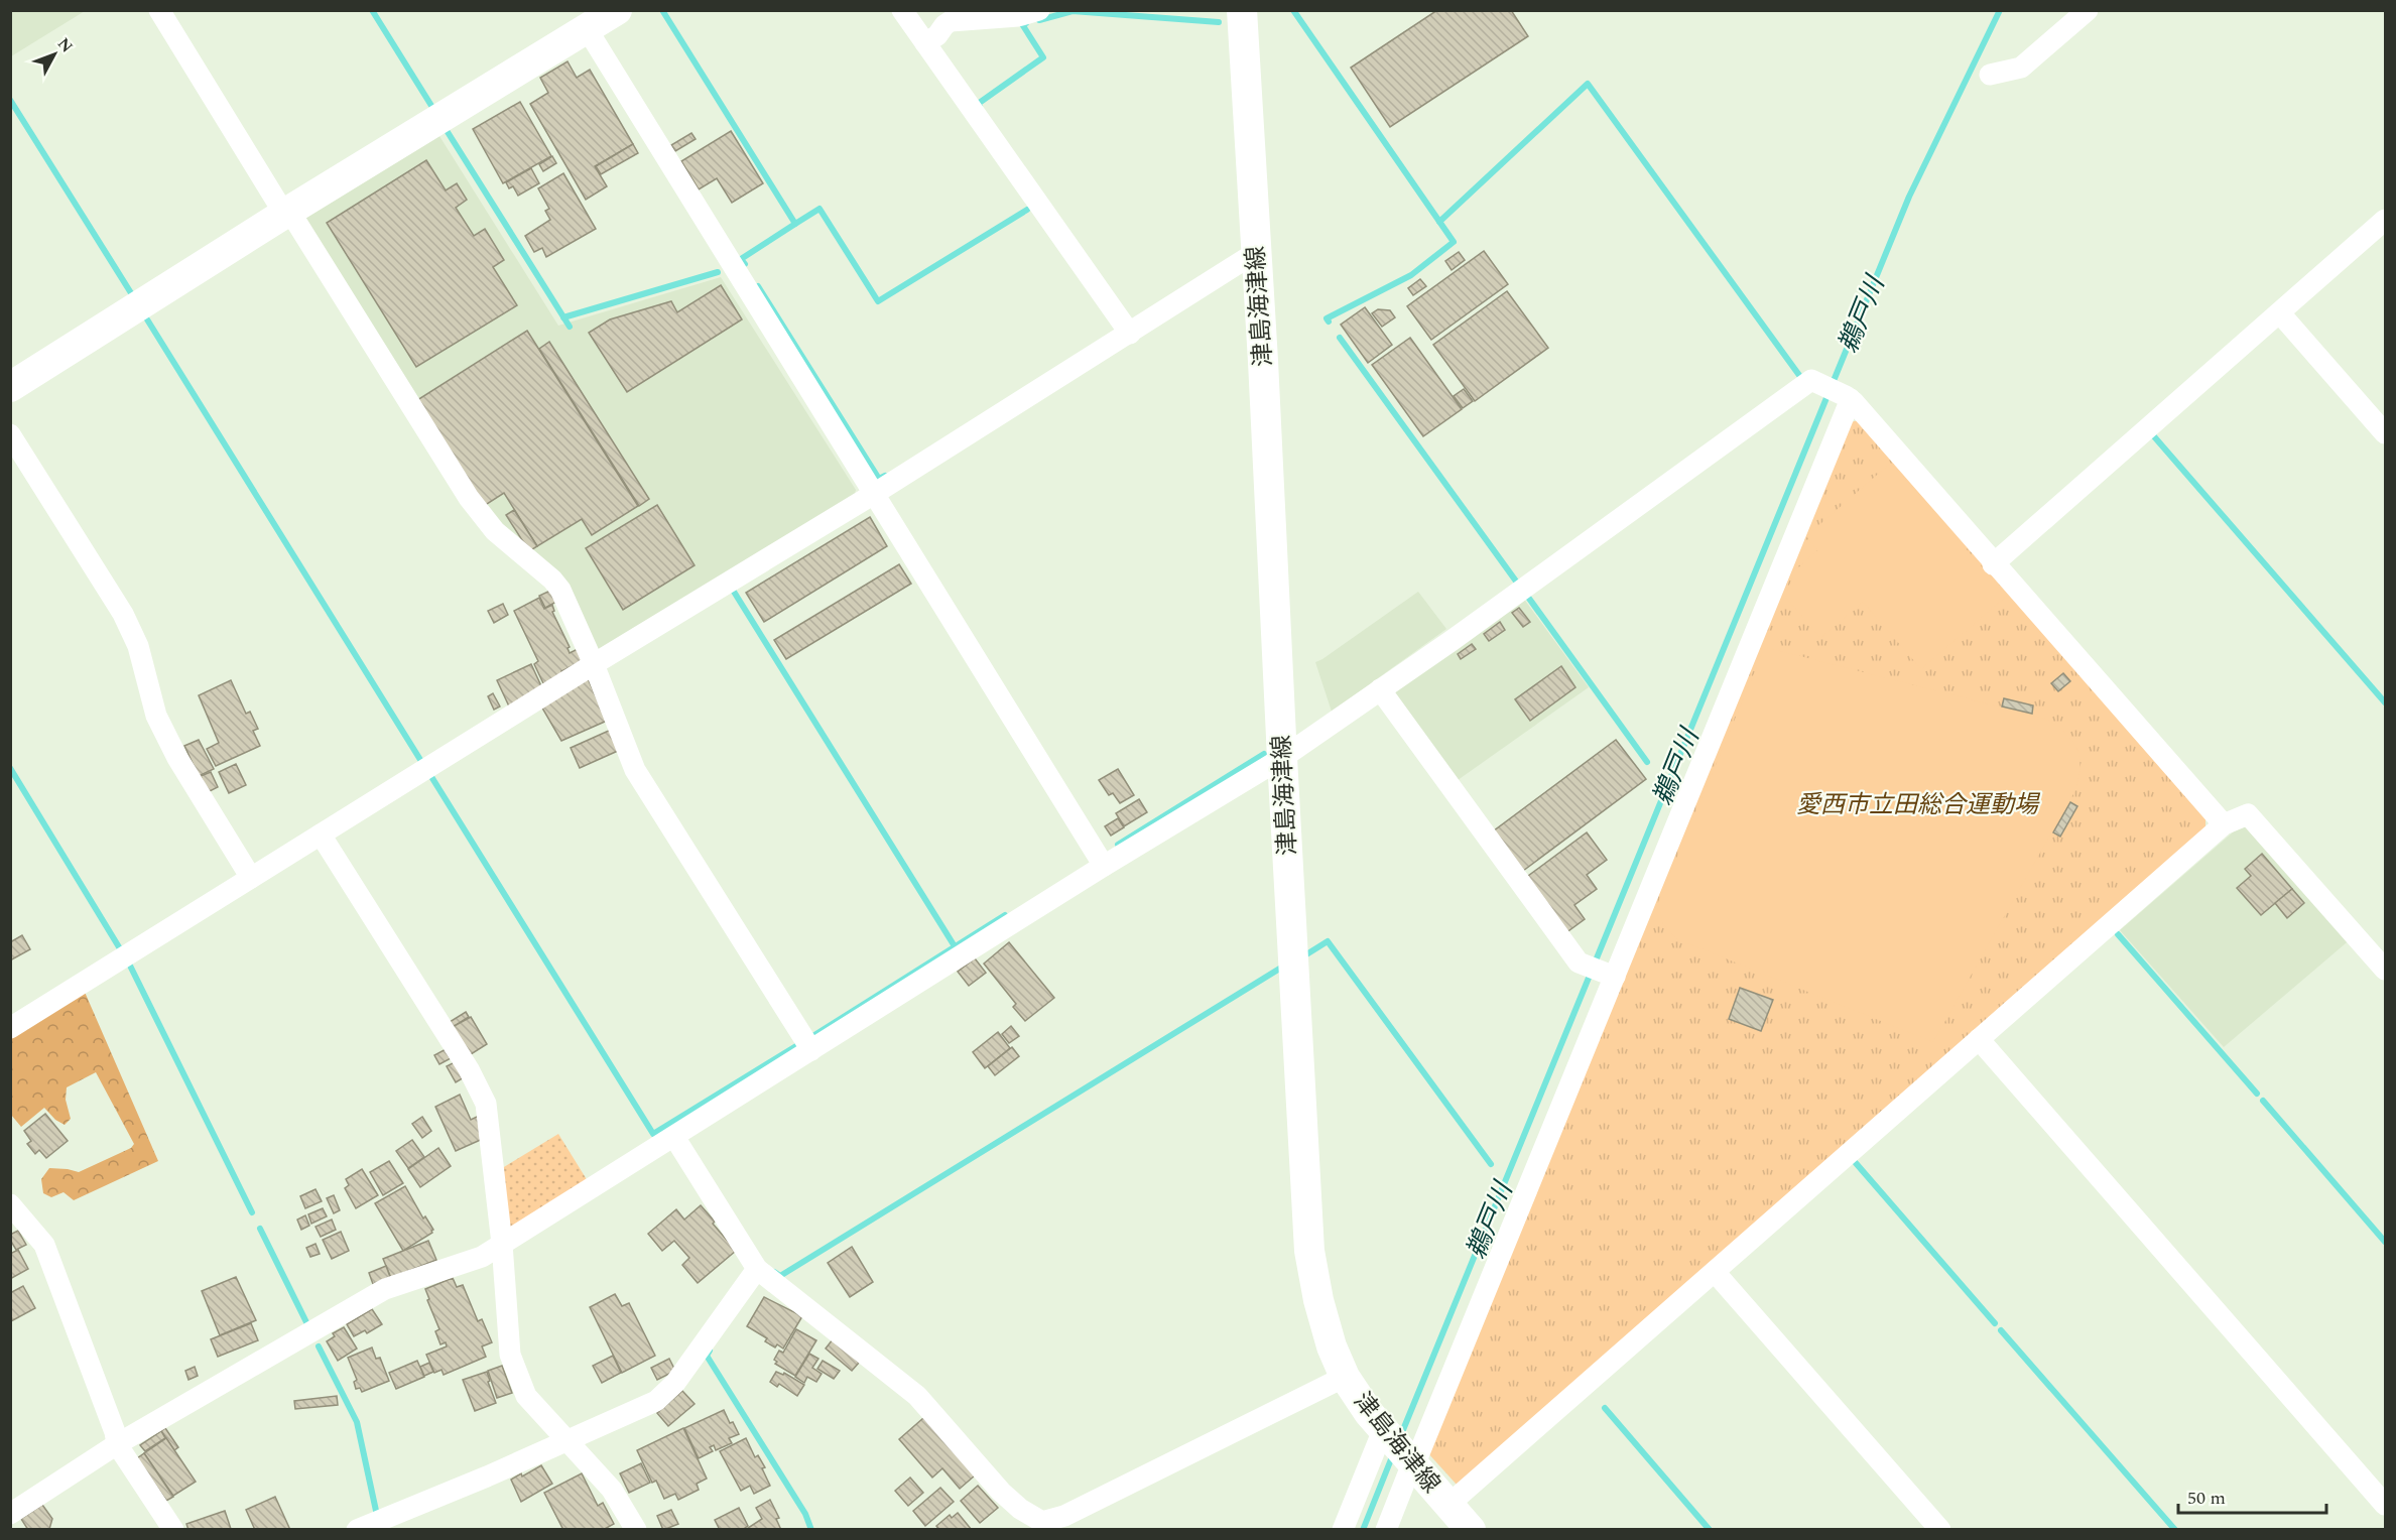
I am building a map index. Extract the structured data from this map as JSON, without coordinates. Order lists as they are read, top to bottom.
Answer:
{
  "streets": {
    "main road": ["津島海津線"]
  },
  "water": ["鵜戸川"],
  "parks": ["愛西市立田総合運動場"],
  "scale_bar": "50 m",
  "north": "top right"
}
